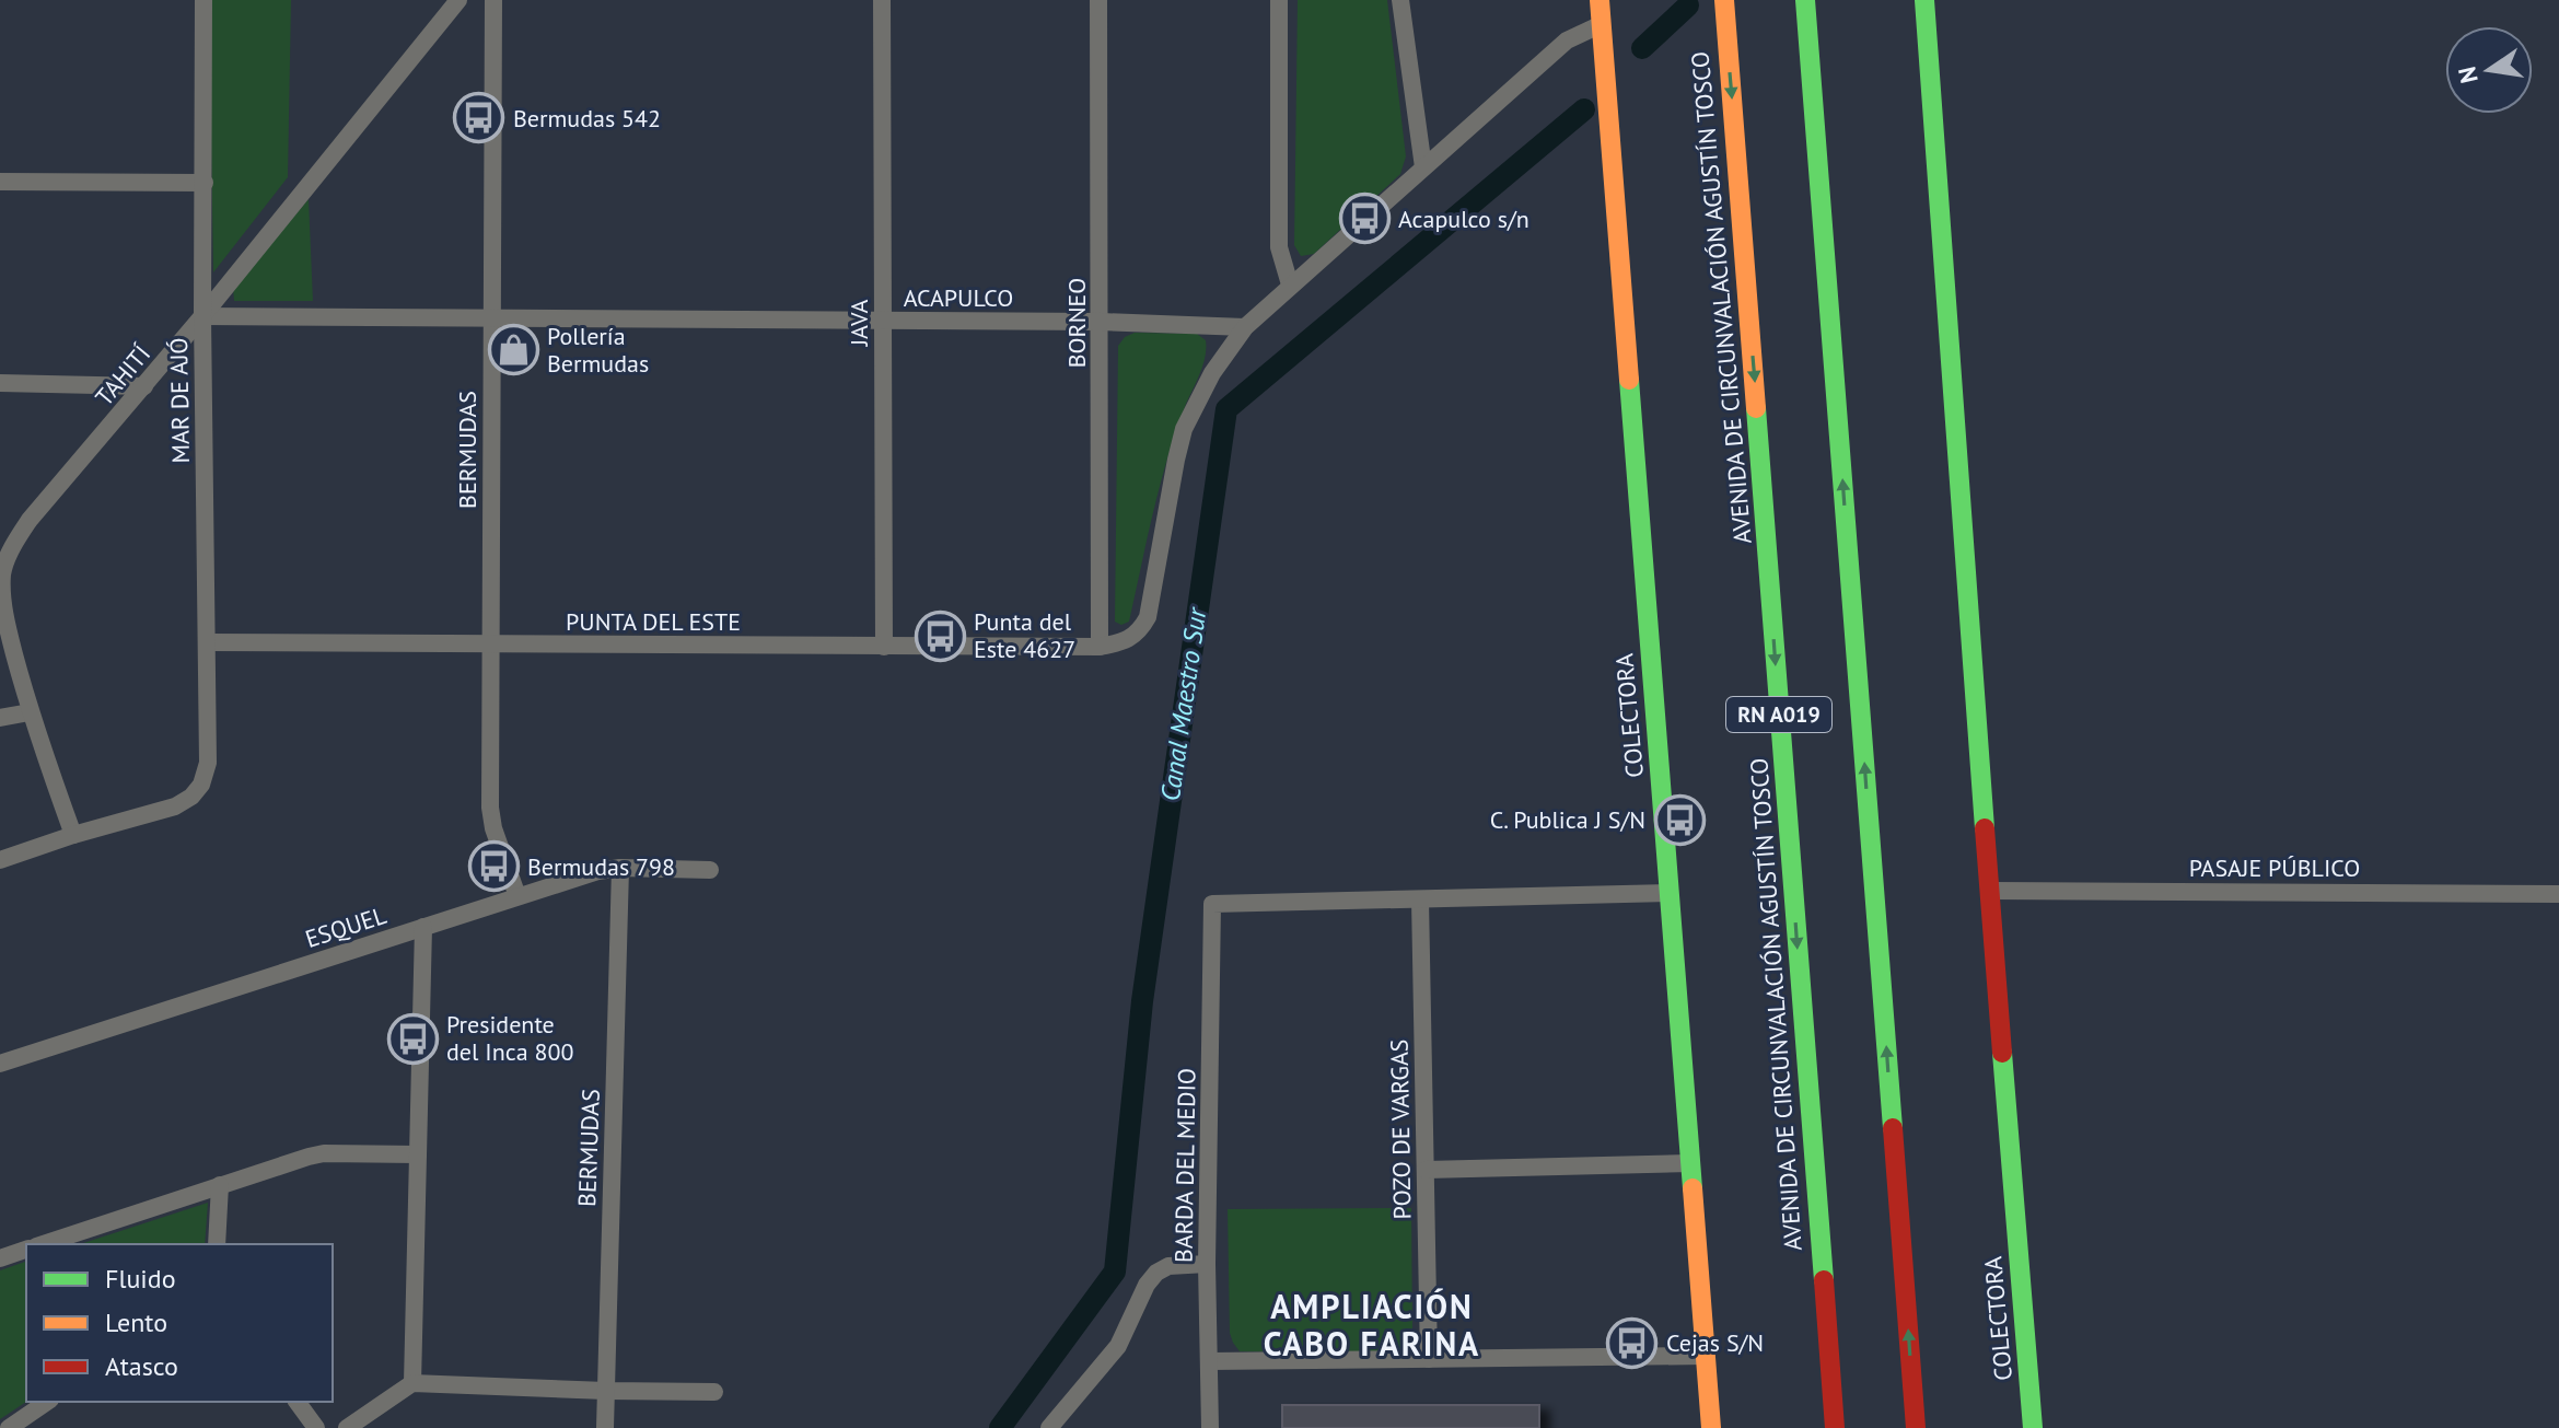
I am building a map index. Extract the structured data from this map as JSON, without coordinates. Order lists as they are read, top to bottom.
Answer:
{
  "streets": {
    "main road": ["AVENIDA DE CIRCUNVALACIÓN AGUSTÍN TOSCO", "RN A019", "COLECTORA"],
    "street": [
      "ACAPULCO",
      "JAVA",
      "BORNEO",
      "TAHITÍ",
      "MAR DE AJÓ",
      "BERMUDAS",
      "PUNTA DEL ESTE",
      "PASAJE PÚBLICO",
      "ESQUEL",
      "POZO DE VARGAS",
      "BARDA DEL MEDIO"
    ]
  },
  "crossings": [
    ["ACAPULCO", "JAVA"],
    ["ACAPULCO", "BORNEO"],
    ["ACAPULCO", "TAHITÍ"],
    ["ACAPULCO", "MAR DE AJÓ"],
    ["ACAPULCO", "BERMUDAS"],
    ["JAVA", "PUNTA DEL ESTE"],
    ["BORNEO", "PUNTA DEL ESTE"],
    ["TAHITÍ", "MAR DE AJÓ"],
    ["MAR DE AJÓ", "PUNTA DEL ESTE"],
    ["BERMUDAS", "PUNTA DEL ESTE"],
    ["BERMUDAS", "ESQUEL"],
    ["COLECTORA", "PASAJE PÚBLICO"],
    ["POZO DE VARGAS", "BARDA DEL MEDIO"]
  ],
  "districts": ["AMPLIACIÓN CABO FARINA"],
  "water": ["Canal Maestro Sur"],
  "places": {
    "bus stop": [
      "Bermudas 542",
      "Acapulco s/n",
      "Punta del Este 4627",
      "C. Publica J S/N",
      "Bermudas 798",
      "Presidente del Inca 800",
      "Cejas S/N"
    ],
    "shop": ["Pollería Bermudas"]
  },
  "legend": ["Fluido", "Lento", "Atasco"],
  "north": "left"
}
